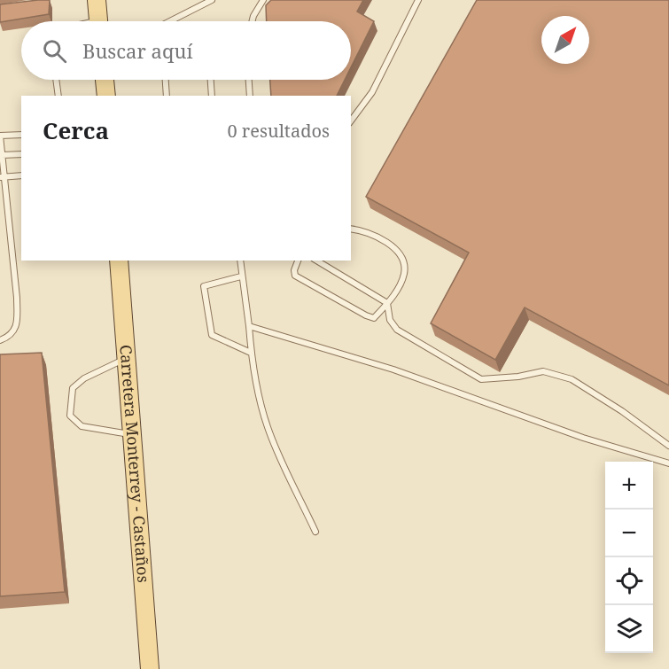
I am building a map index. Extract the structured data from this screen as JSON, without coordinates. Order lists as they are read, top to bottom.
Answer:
{
  "streets": {
    "main road": ["Carretera Monterrey - Castaños"]
  },
  "north": "top right",
  "page": {
    "search": "Buscar aquí",
    "heading": ["Cerca", "0 resultados"],
    "map_buttons": ["+", "−"]
  }
}
